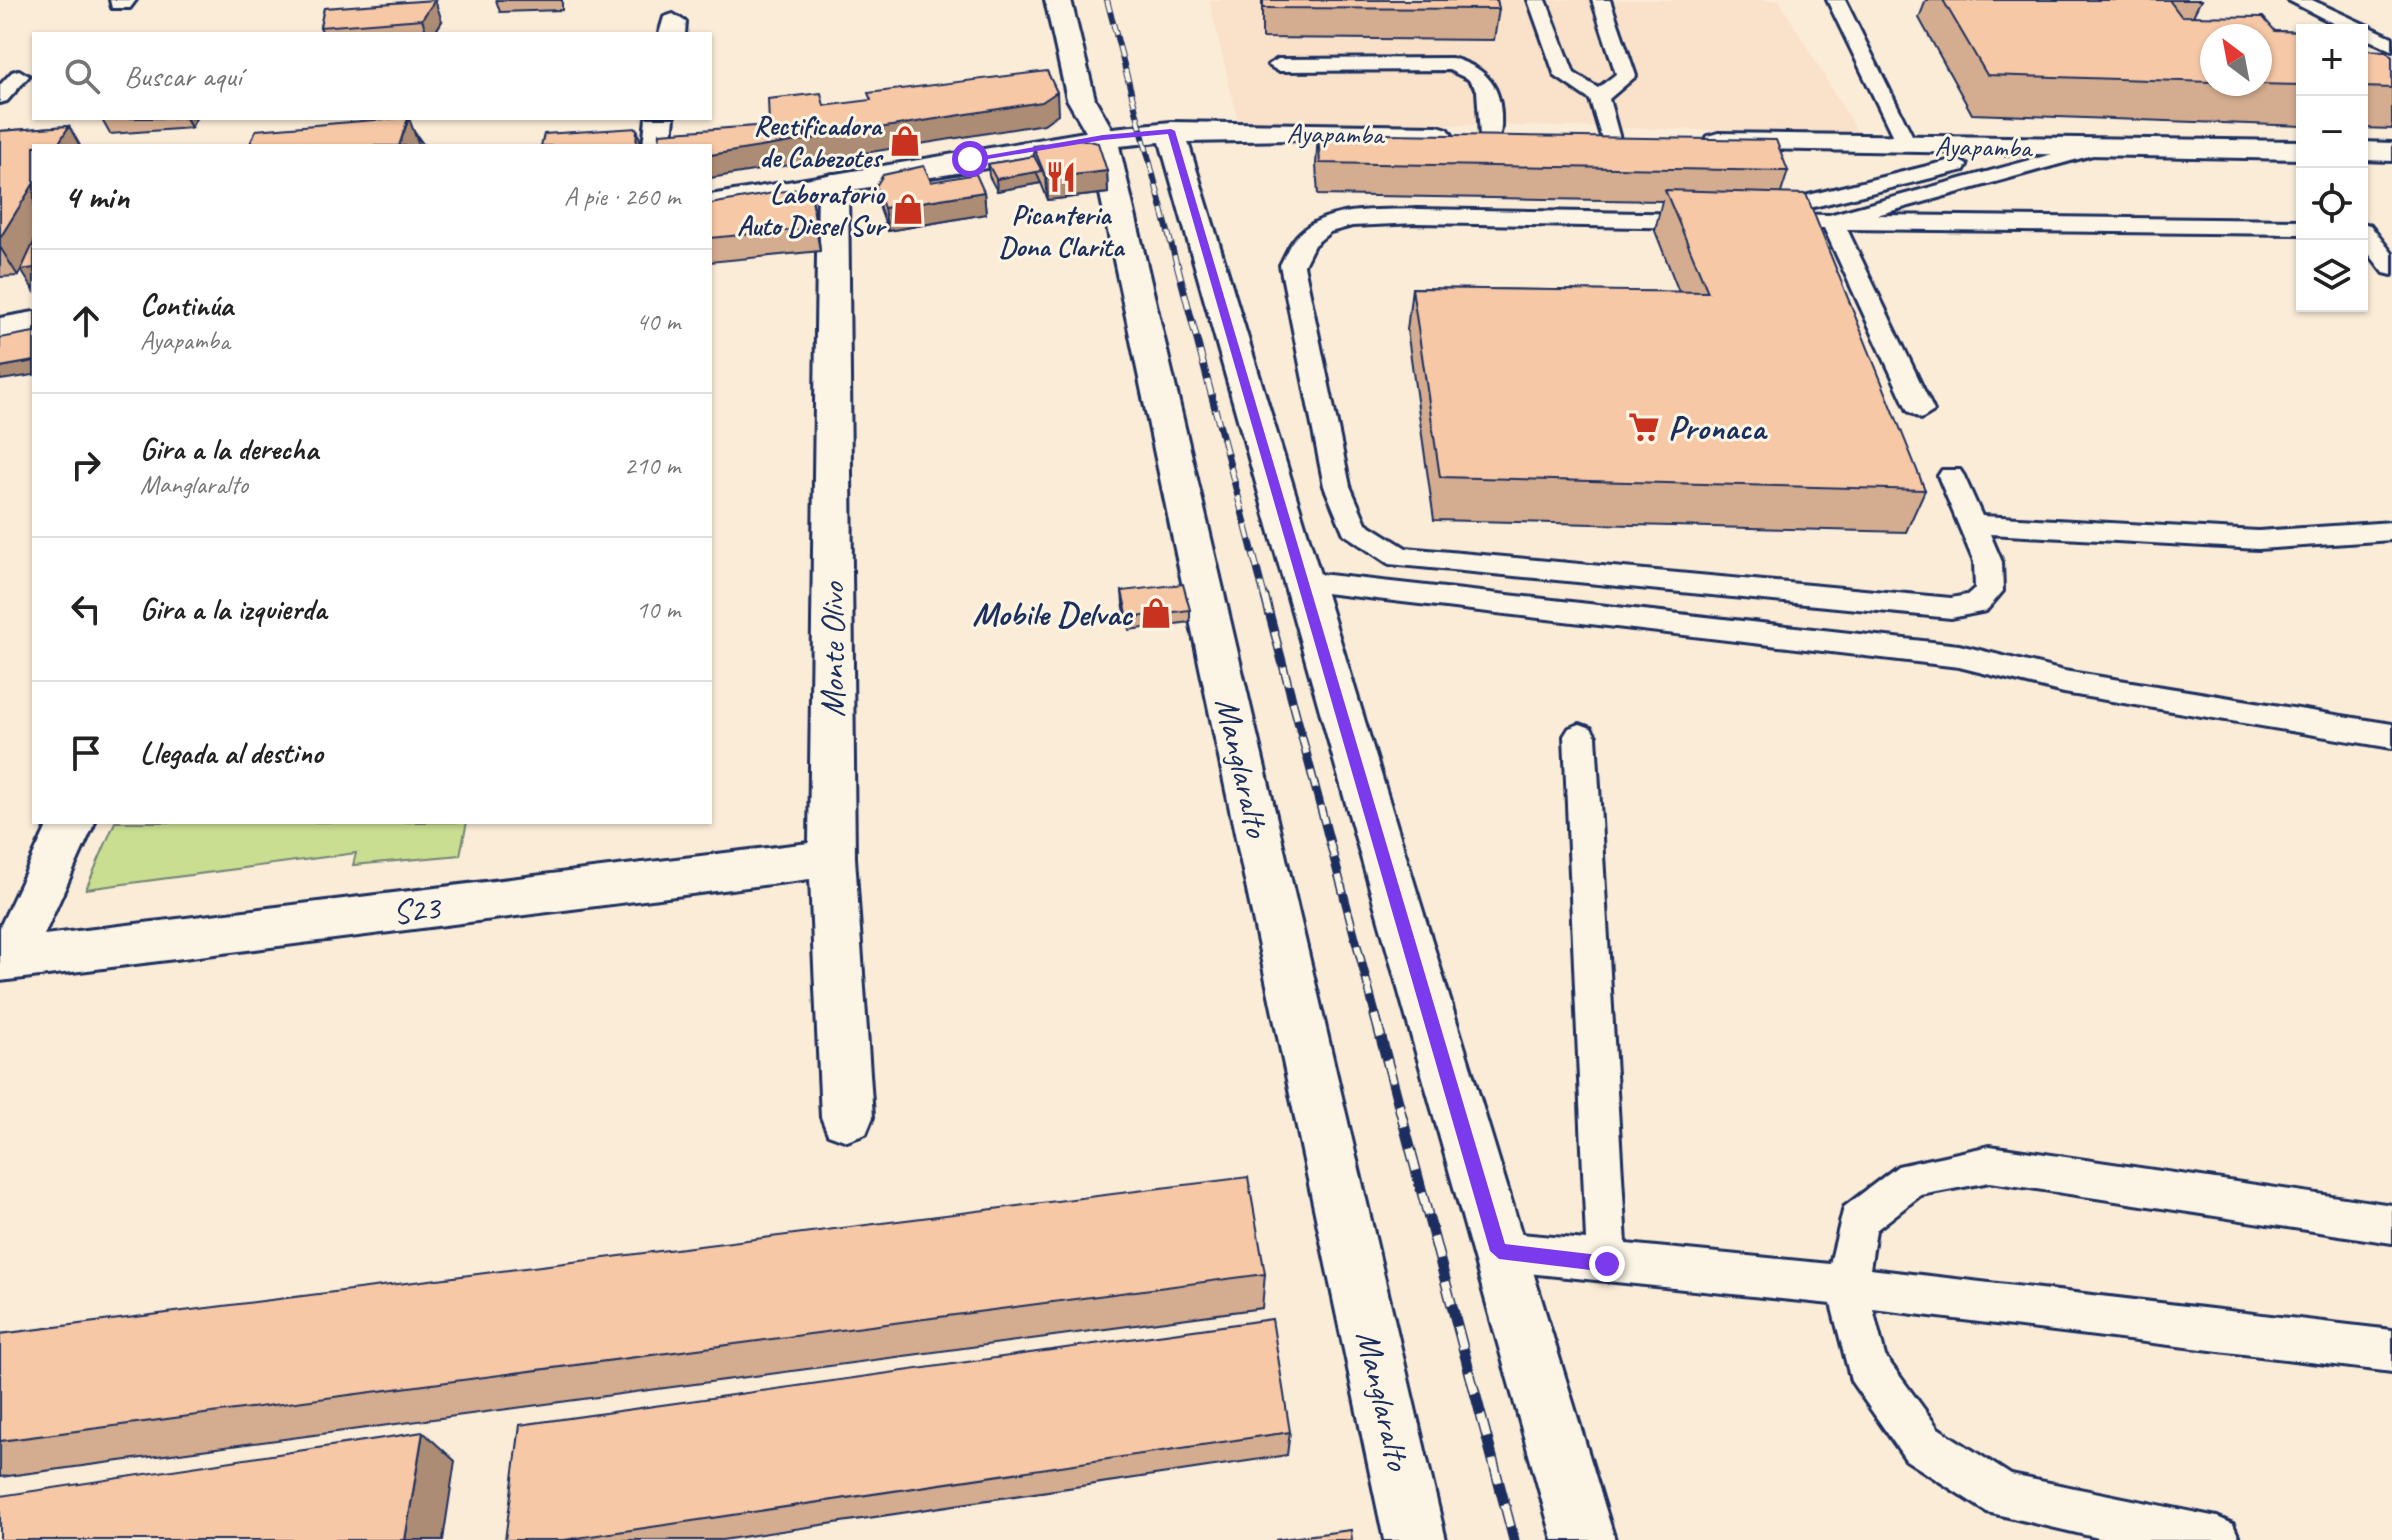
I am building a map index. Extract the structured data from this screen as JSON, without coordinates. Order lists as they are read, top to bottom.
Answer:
{
  "streets": {
    "main road": [
      "Ayapamba",
      "Monte Olivo",
      "Manglaralto",
      "S23"
    ]
  },
  "crossings": [
    ["Ayapamba", "Monte Olivo"],
    ["Ayapamba", "Manglaralto"],
    ["Monte Olivo", "S23"]
  ],
  "places": {
    "shop": ["Rectificadora de Cabezotes", "Laboratorio Auto Diesel Sur", "Mobile Delvac"],
    "restaurant": ["Picanteria Dona Clarita"],
    "supermarket": ["Pronaca"]
  },
  "north": "top left",
  "page": {
    "map_buttons": ["+", "−"],
    "search": "Buscar aquí",
    "heading": ["4 min", "A pie · 260 m"],
    "list": [
      ["Continúa", "Ayapamba", "40 m"],
      ["Gira a la derecha", "Manglaralto", "210 m"],
      ["Gira a la izquierda", "10 m"],
      "Llegada al destino"
    ]
  }
}
